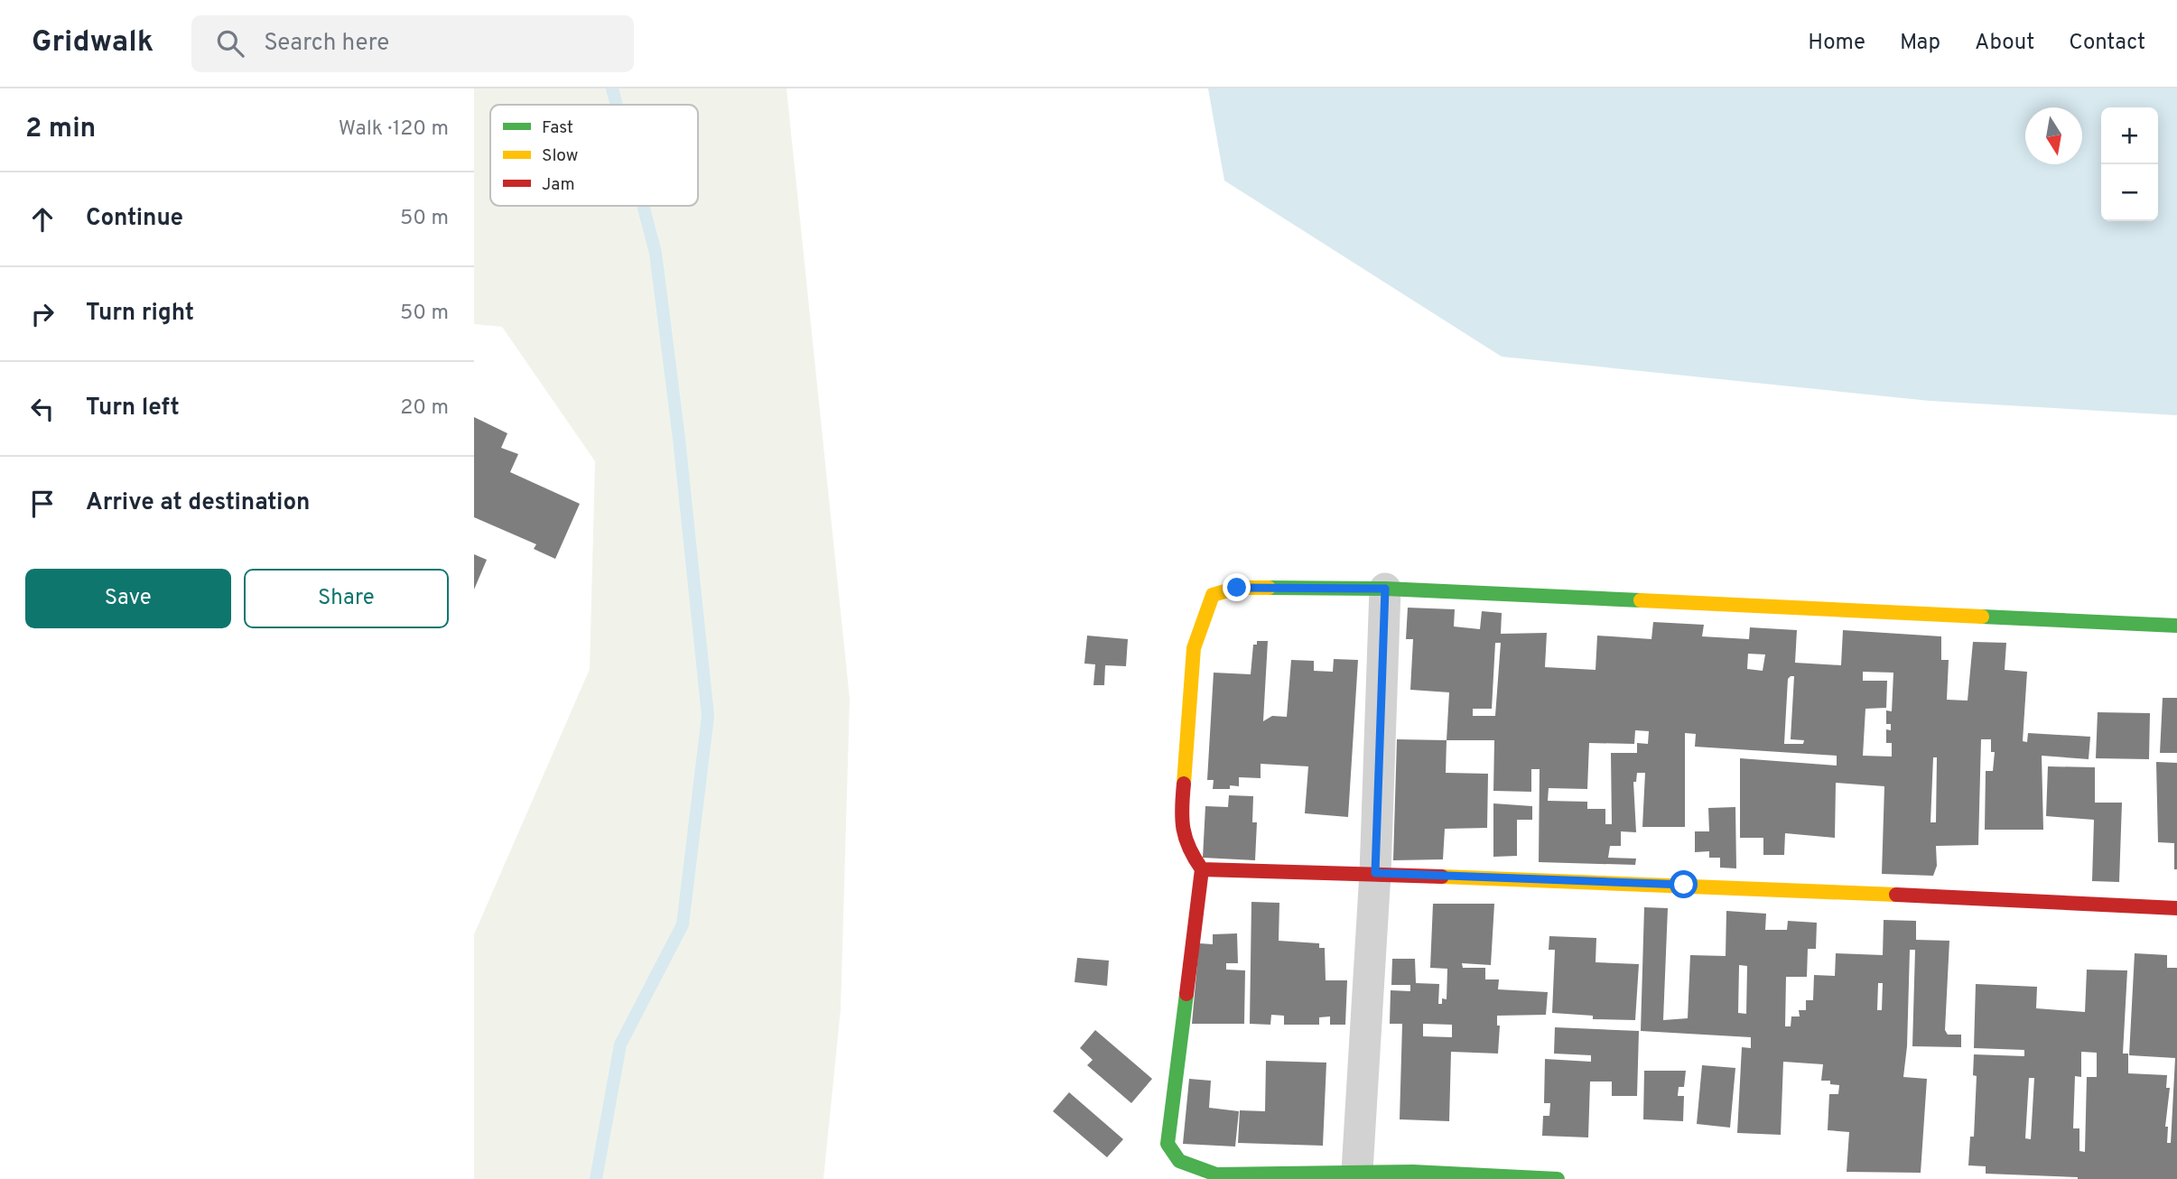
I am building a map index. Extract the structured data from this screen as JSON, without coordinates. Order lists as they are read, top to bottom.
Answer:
{
  "legend": ["Fast", "Slow", "Jam"],
  "north": "bottom",
  "page": {
    "header": "Gridwalk",
    "search": "Search here",
    "nav": [
      "Home",
      "Map",
      "About",
      "Contact"
    ],
    "heading": ["2 min", "Walk · 120 m"],
    "map_buttons": ["+", "−"],
    "list": [
      ["Continue", "50 m"],
      ["Turn right", "50 m"],
      ["Turn left", "20 m"],
      "Arrive at destination"
    ],
    "buttons": ["Save", "Share"]
  }
}
